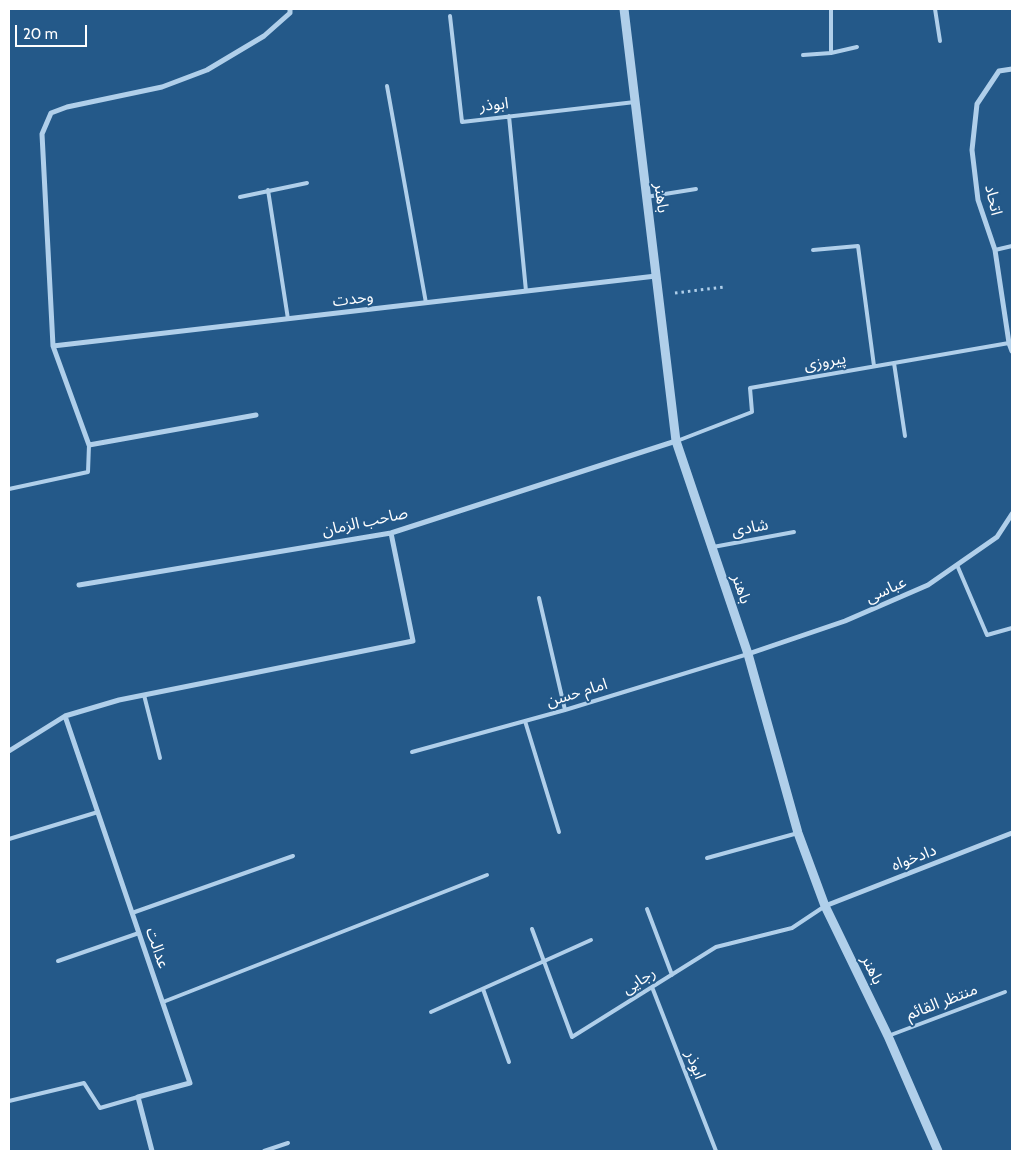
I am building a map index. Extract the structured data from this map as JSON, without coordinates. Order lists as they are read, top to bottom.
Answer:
{
  "streets": {
    "street": [
      "باهنر",
      "اتحاد",
      "وحدت",
      "صاحب الزمان",
      "عباسی",
      "دادخواه",
      "عدالت"
    ],
    "lane": [
      "ابوذر",
      "پیروزی",
      "شادی",
      "امام حسن",
      "رجایی",
      "منتظر القائم"
    ]
  },
  "crossings": [
    ["ابوذر", "باهنر"],
    ["ابوذر", "رجایی"],
    ["باهنر", "وحدت"],
    ["باهنر", "پیروزی"],
    ["باهنر", "صاحب الزمان"],
    ["باهنر", "شادی"],
    ["باهنر", "عباسی"],
    ["باهنر", "امام حسن"],
    ["باهنر", "دادخواه"],
    ["باهنر", "رجایی"],
    ["باهنر", "منتظر القائم"],
    ["اتحاد", "پیروزی"],
    ["پیروزی", "صاحب الزمان"],
    ["عباسی", "امام حسن"],
    ["دادخواه", "رجایی"]
  ],
  "scale_bar": "20 m"
}
